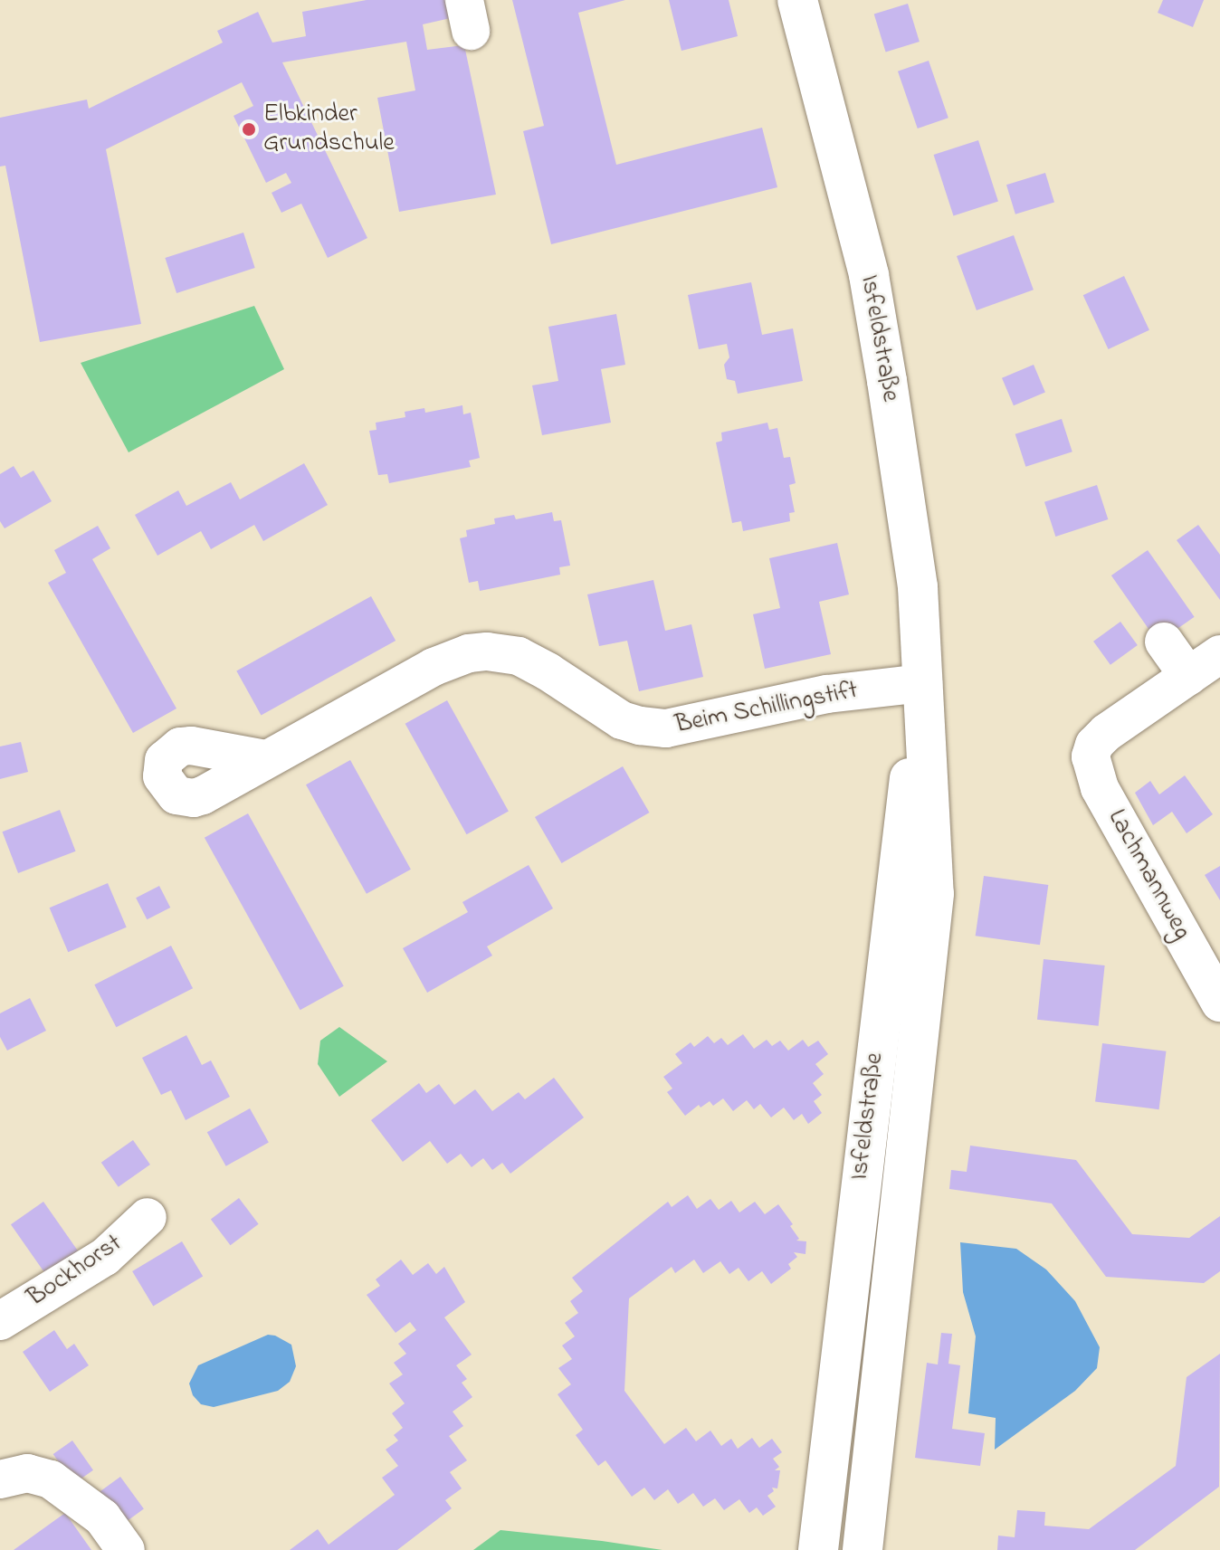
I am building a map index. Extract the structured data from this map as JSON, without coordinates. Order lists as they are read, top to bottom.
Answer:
{
  "streets": {
    "main road": ["Isfeldstraße"],
    "street": ["Beim Schillingstift", "Lachmannweg", "Bockhorst"]
  },
  "crossings": [
    ["Isfeldstraße", "Beim Schillingstift"]
  ],
  "places": ["Elbkinder Grundschule"]
}
